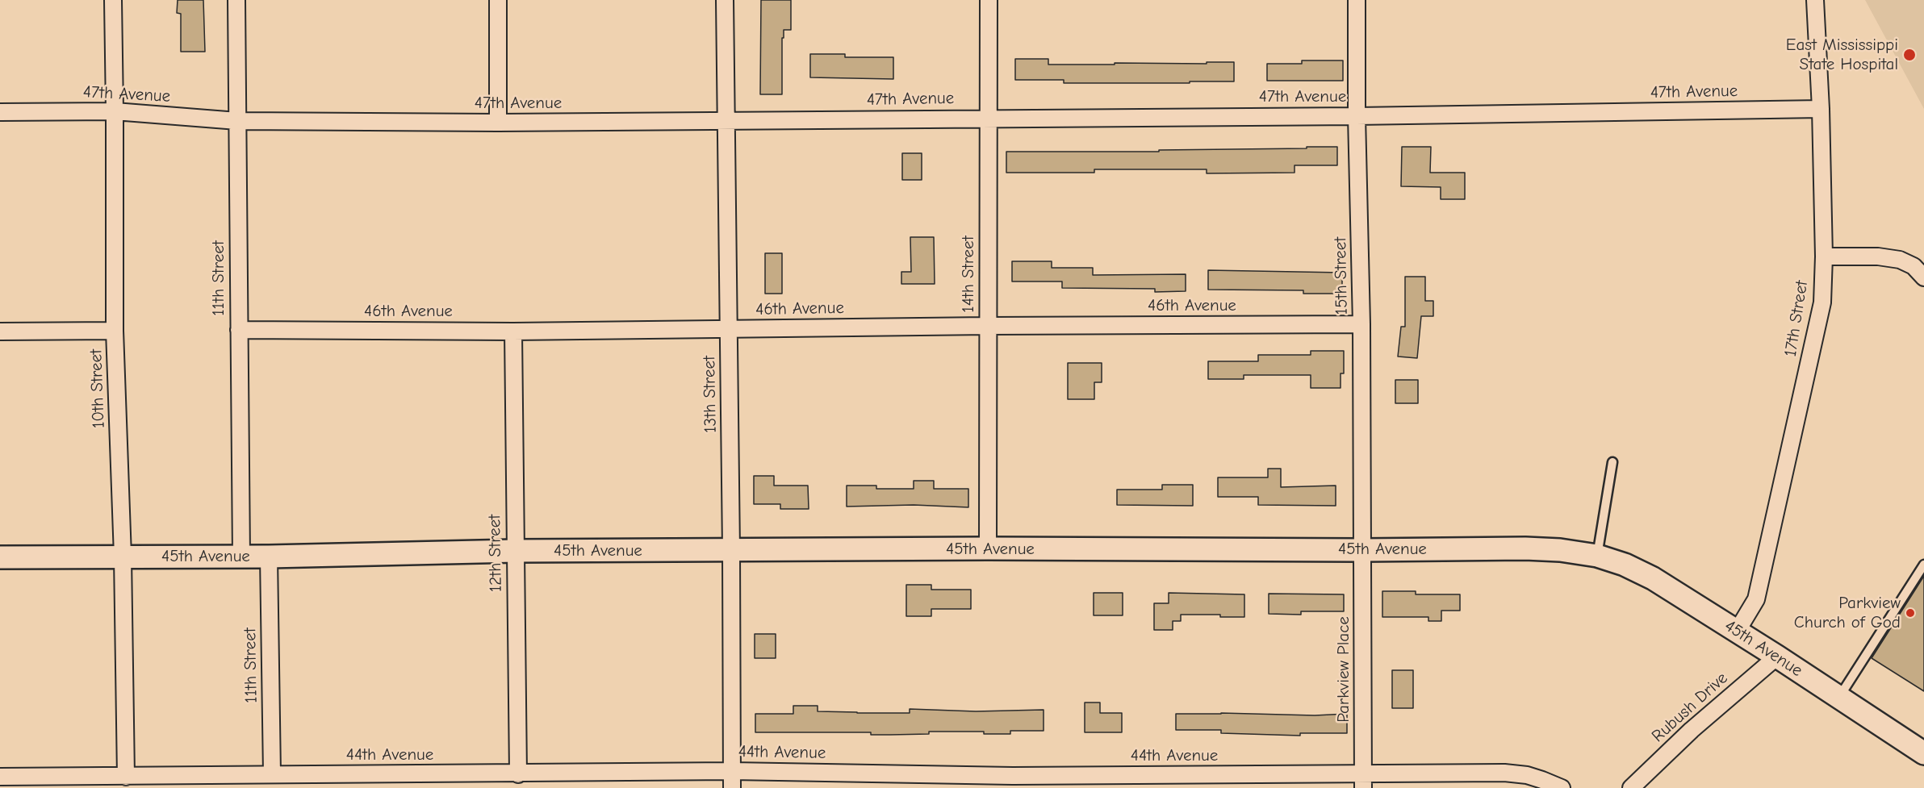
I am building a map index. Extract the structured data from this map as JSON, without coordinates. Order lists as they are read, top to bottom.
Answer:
{
  "streets": {
    "street": [
      "47th Avenue",
      "14th Street",
      "15th Street",
      "11th Street",
      "46th Avenue",
      "17th Street",
      "10th Street",
      "13th Street",
      "45th Avenue",
      "12th Street",
      "Parkview Place",
      "Rubush Drive",
      "44th Avenue"
    ]
  },
  "crossings": [
    ["47th Avenue", "14th Street"],
    ["47th Avenue", "15th Street"],
    ["47th Avenue", "11th Street"],
    ["47th Avenue", "17th Street"],
    ["47th Avenue", "10th Street"],
    ["47th Avenue", "13th Street"],
    ["14th Street", "46th Avenue"],
    ["14th Street", "45th Avenue"],
    ["15th Street", "46th Avenue"],
    ["15th Street", "45th Avenue"],
    ["15th Street", "Parkview Place"],
    ["11th Street", "46th Avenue"],
    ["11th Street", "45th Avenue"],
    ["11th Street", "44th Avenue"],
    ["46th Avenue", "13th Street"],
    ["46th Avenue", "12th Street"],
    ["17th Street", "45th Avenue"],
    ["10th Street", "45th Avenue"],
    ["10th Street", "44th Avenue"],
    ["13th Street", "45th Avenue"],
    ["13th Street", "44th Avenue"],
    ["45th Avenue", "12th Street"],
    ["45th Avenue", "Parkview Place"],
    ["45th Avenue", "Rubush Drive"],
    ["12th Street", "44th Avenue"],
    ["Parkview Place", "44th Avenue"]
  ],
  "places": ["East Mississippi State Hospital", "Parkview Church of God"]
}
